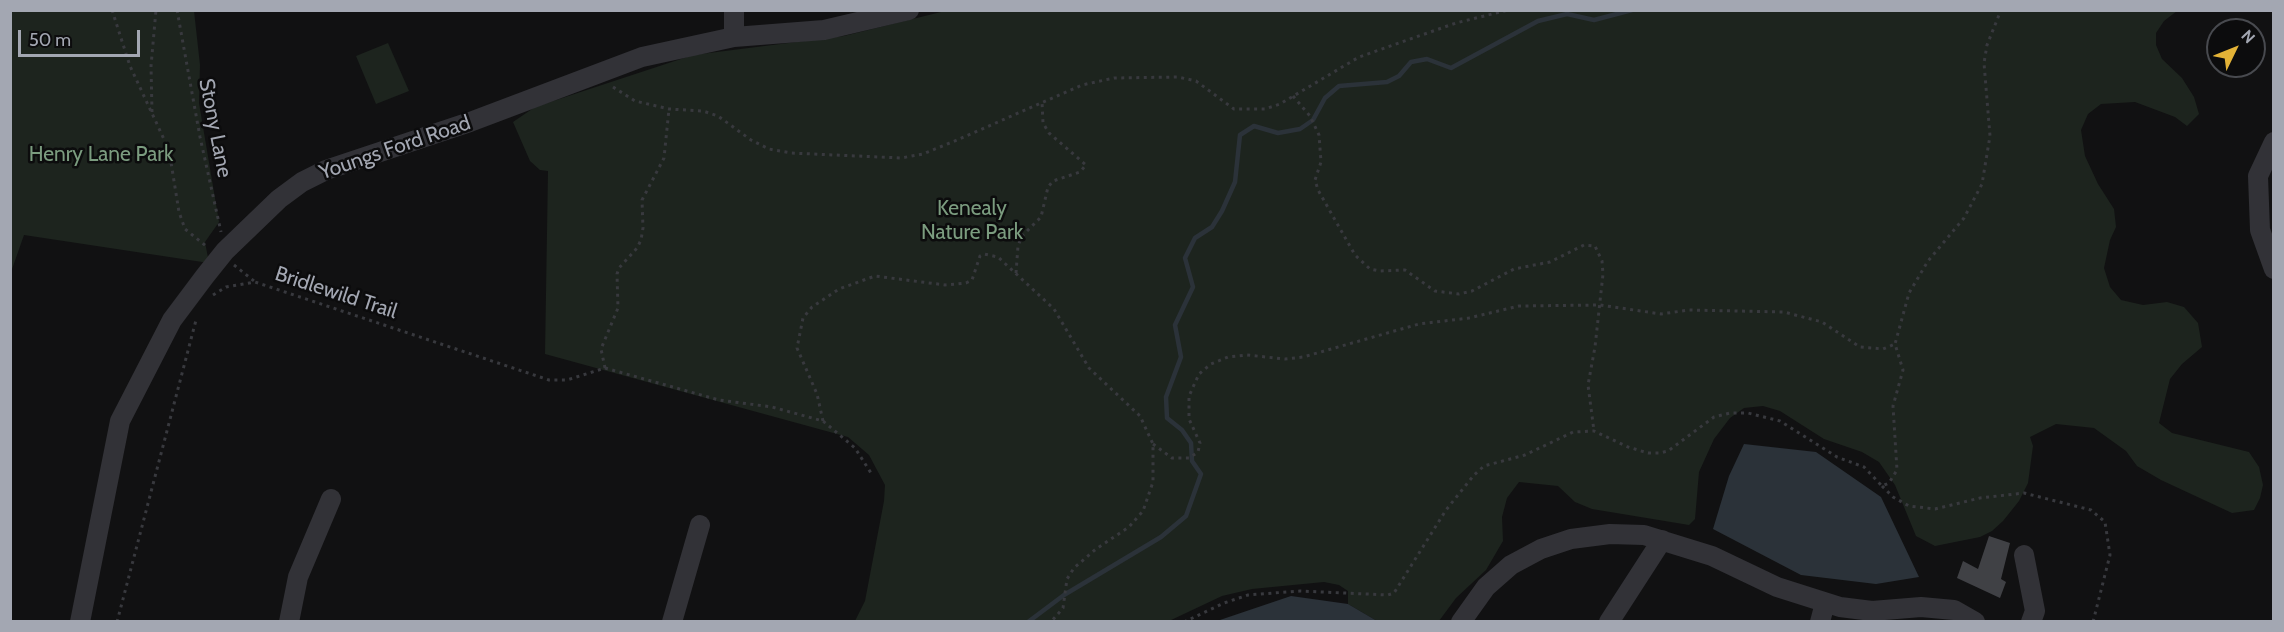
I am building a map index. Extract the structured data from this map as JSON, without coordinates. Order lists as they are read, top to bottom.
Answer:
{
  "streets": {
    "street": ["Youngs Ford Road"],
    "path": ["Stony Lane", "Bridlewild Trail"]
  },
  "crossings": [
    ["Stony Lane", "Youngs Ford Road"]
  ],
  "parks": ["Henry Lane Park", "Kenealy Nature Park"],
  "scale_bar": "50 m",
  "north": "top right"
}
